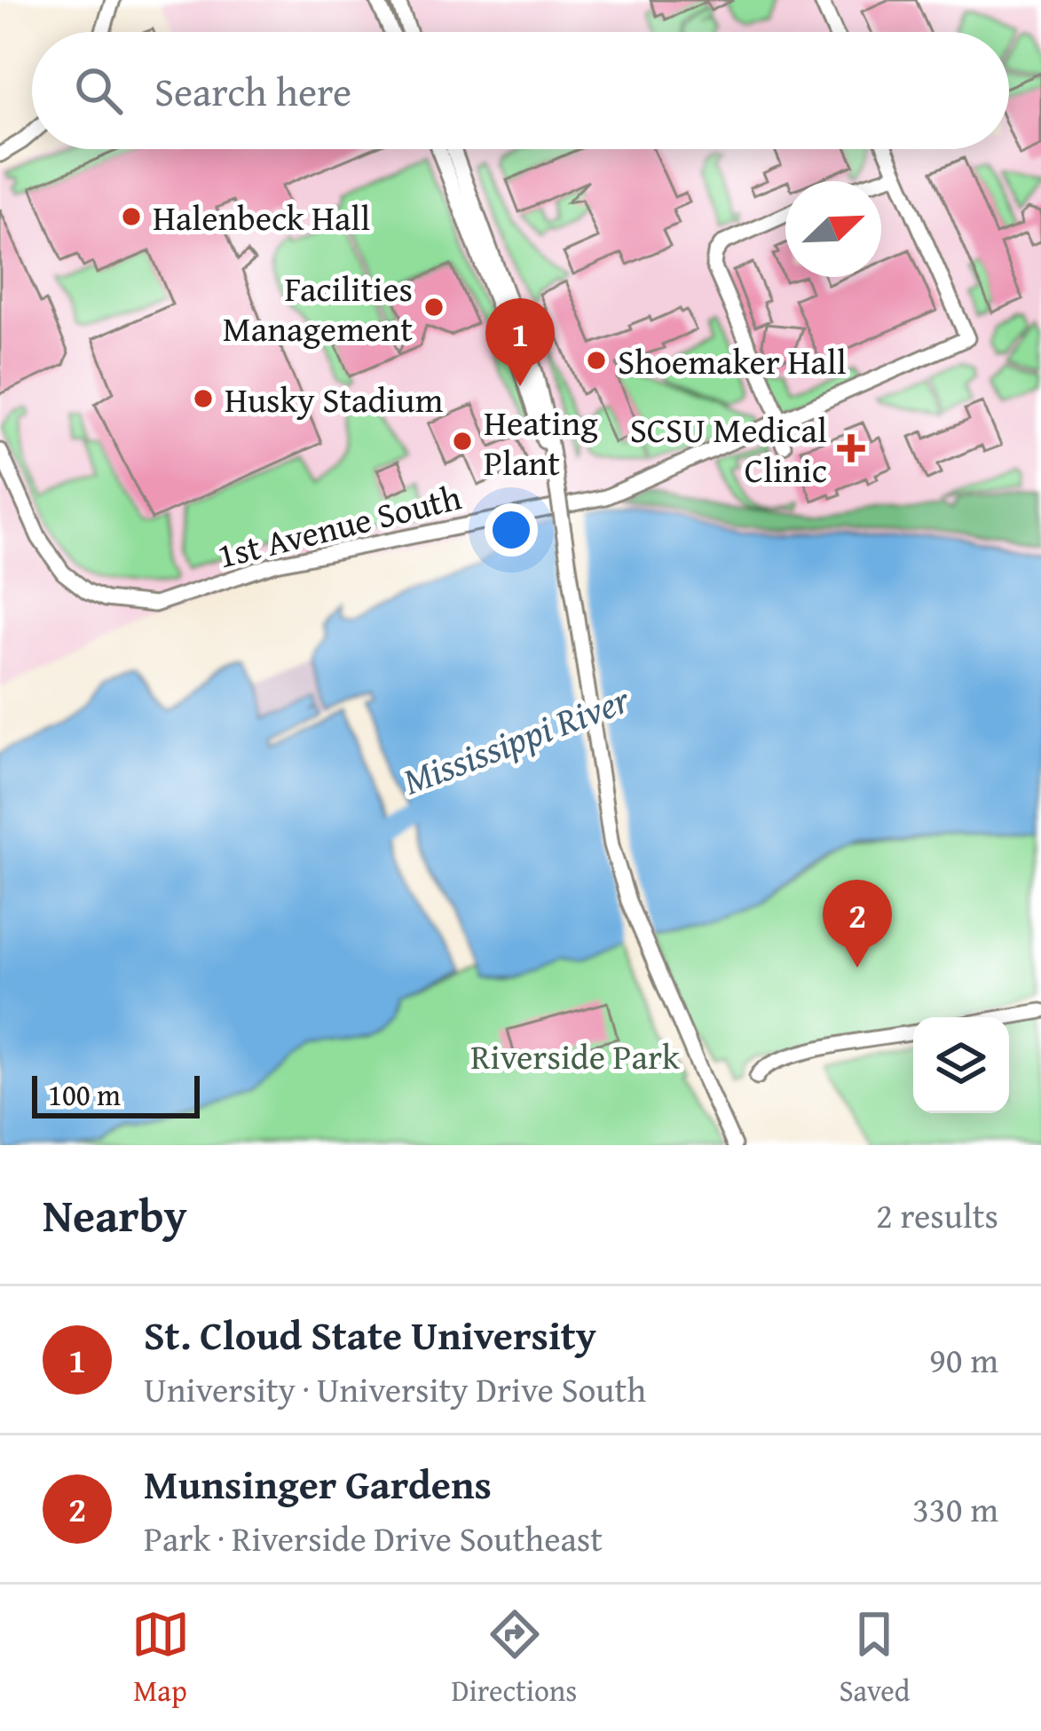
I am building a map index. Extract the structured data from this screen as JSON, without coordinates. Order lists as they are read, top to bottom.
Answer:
{
  "streets": {
    "street": ["1st Avenue South"]
  },
  "water": ["Mississippi River"],
  "parks": ["Riverside Park"],
  "places": {
    "other": [
      "Halenbeck Hall",
      "Facilities Management",
      "Shoemaker Hall",
      "Husky Stadium",
      "Heating Plant"
    ],
    "health": ["SCSU Medical Clinic"]
  },
  "scale_bar": "100 m",
  "north": "top right",
  "page": {
    "search": "Search here",
    "pins": ["1", "2"],
    "scale": "100 m",
    "heading": ["Nearby", "2 results"],
    "list": [
      {
        "mark": "1",
        "name": "St. Cloud State University",
        "note": "University · University Drive South",
        "value": "90 m"
      },
      {
        "mark": "2",
        "name": "Munsinger Gardens",
        "note": "Park · Riverside Drive Southeast",
        "value": "330 m"
      }
    ],
    "nav": ["Map", "Directions", "Saved"]
  }
}
